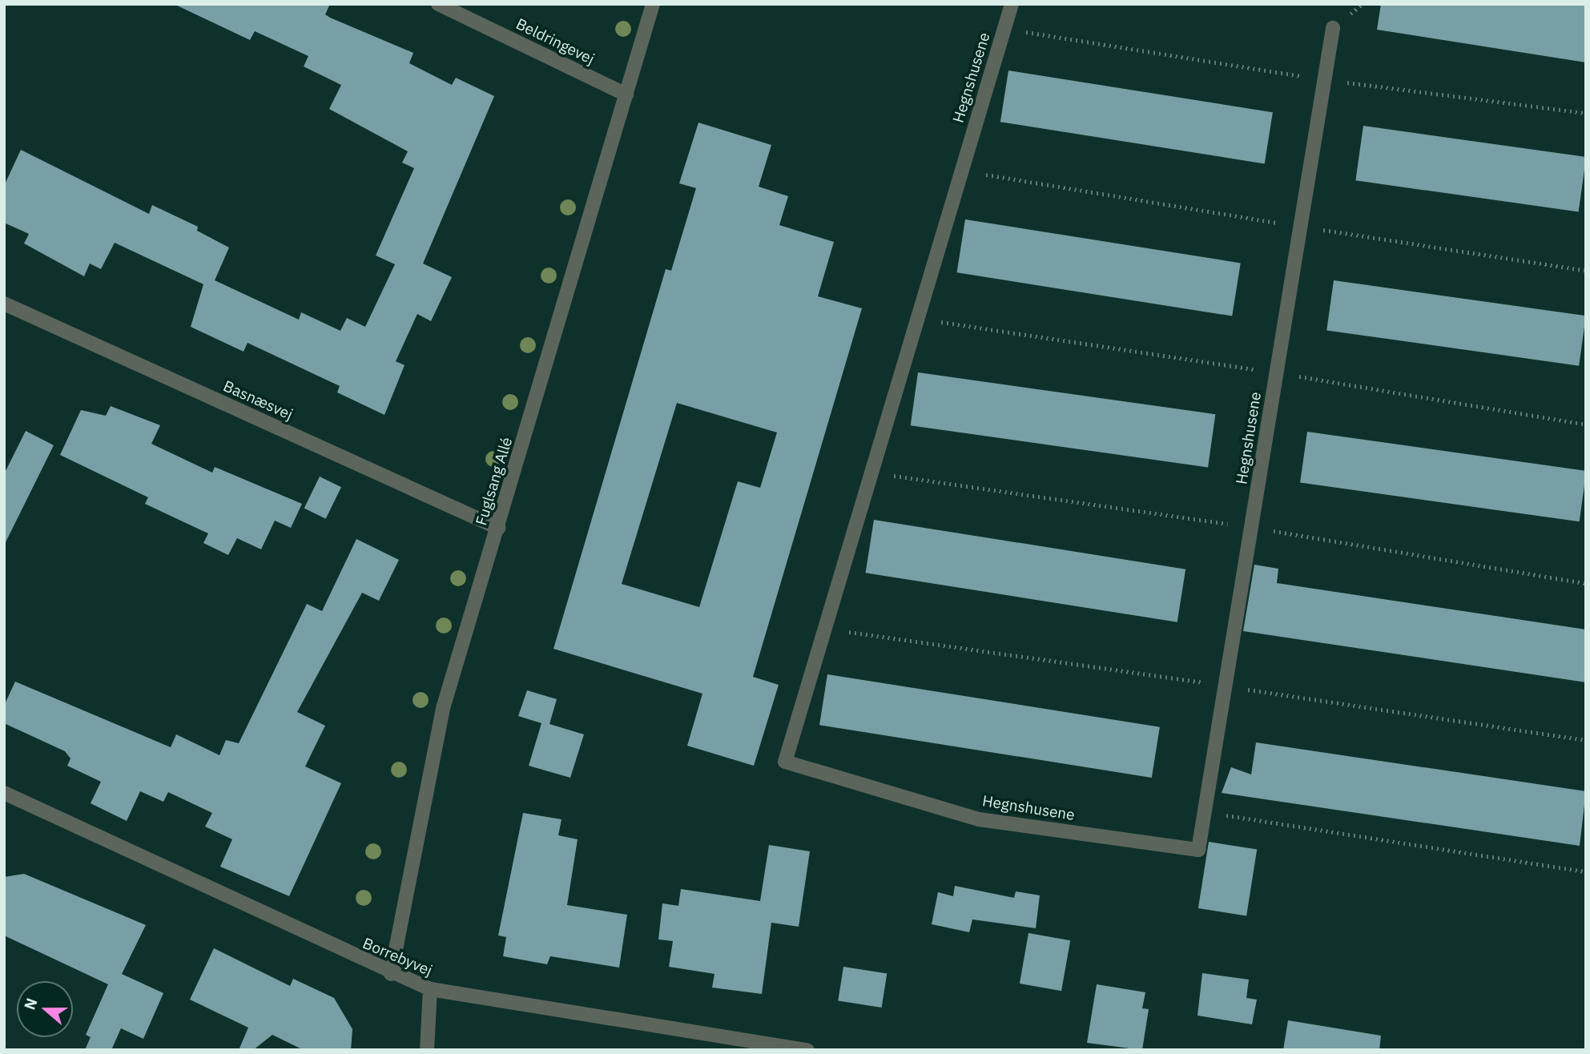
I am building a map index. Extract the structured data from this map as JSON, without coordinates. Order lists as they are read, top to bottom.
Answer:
{
  "streets": {
    "street": [
      "Beldringevej",
      "Hegnshusene",
      "Basnæsvej",
      "Fuglsang Allé",
      "Borrebyvej"
    ]
  },
  "crossings": [
    ["Beldringevej", "Fuglsang Allé"],
    ["Basnæsvej", "Fuglsang Allé"],
    ["Fuglsang Allé", "Borrebyvej"]
  ],
  "north": "left"
}
